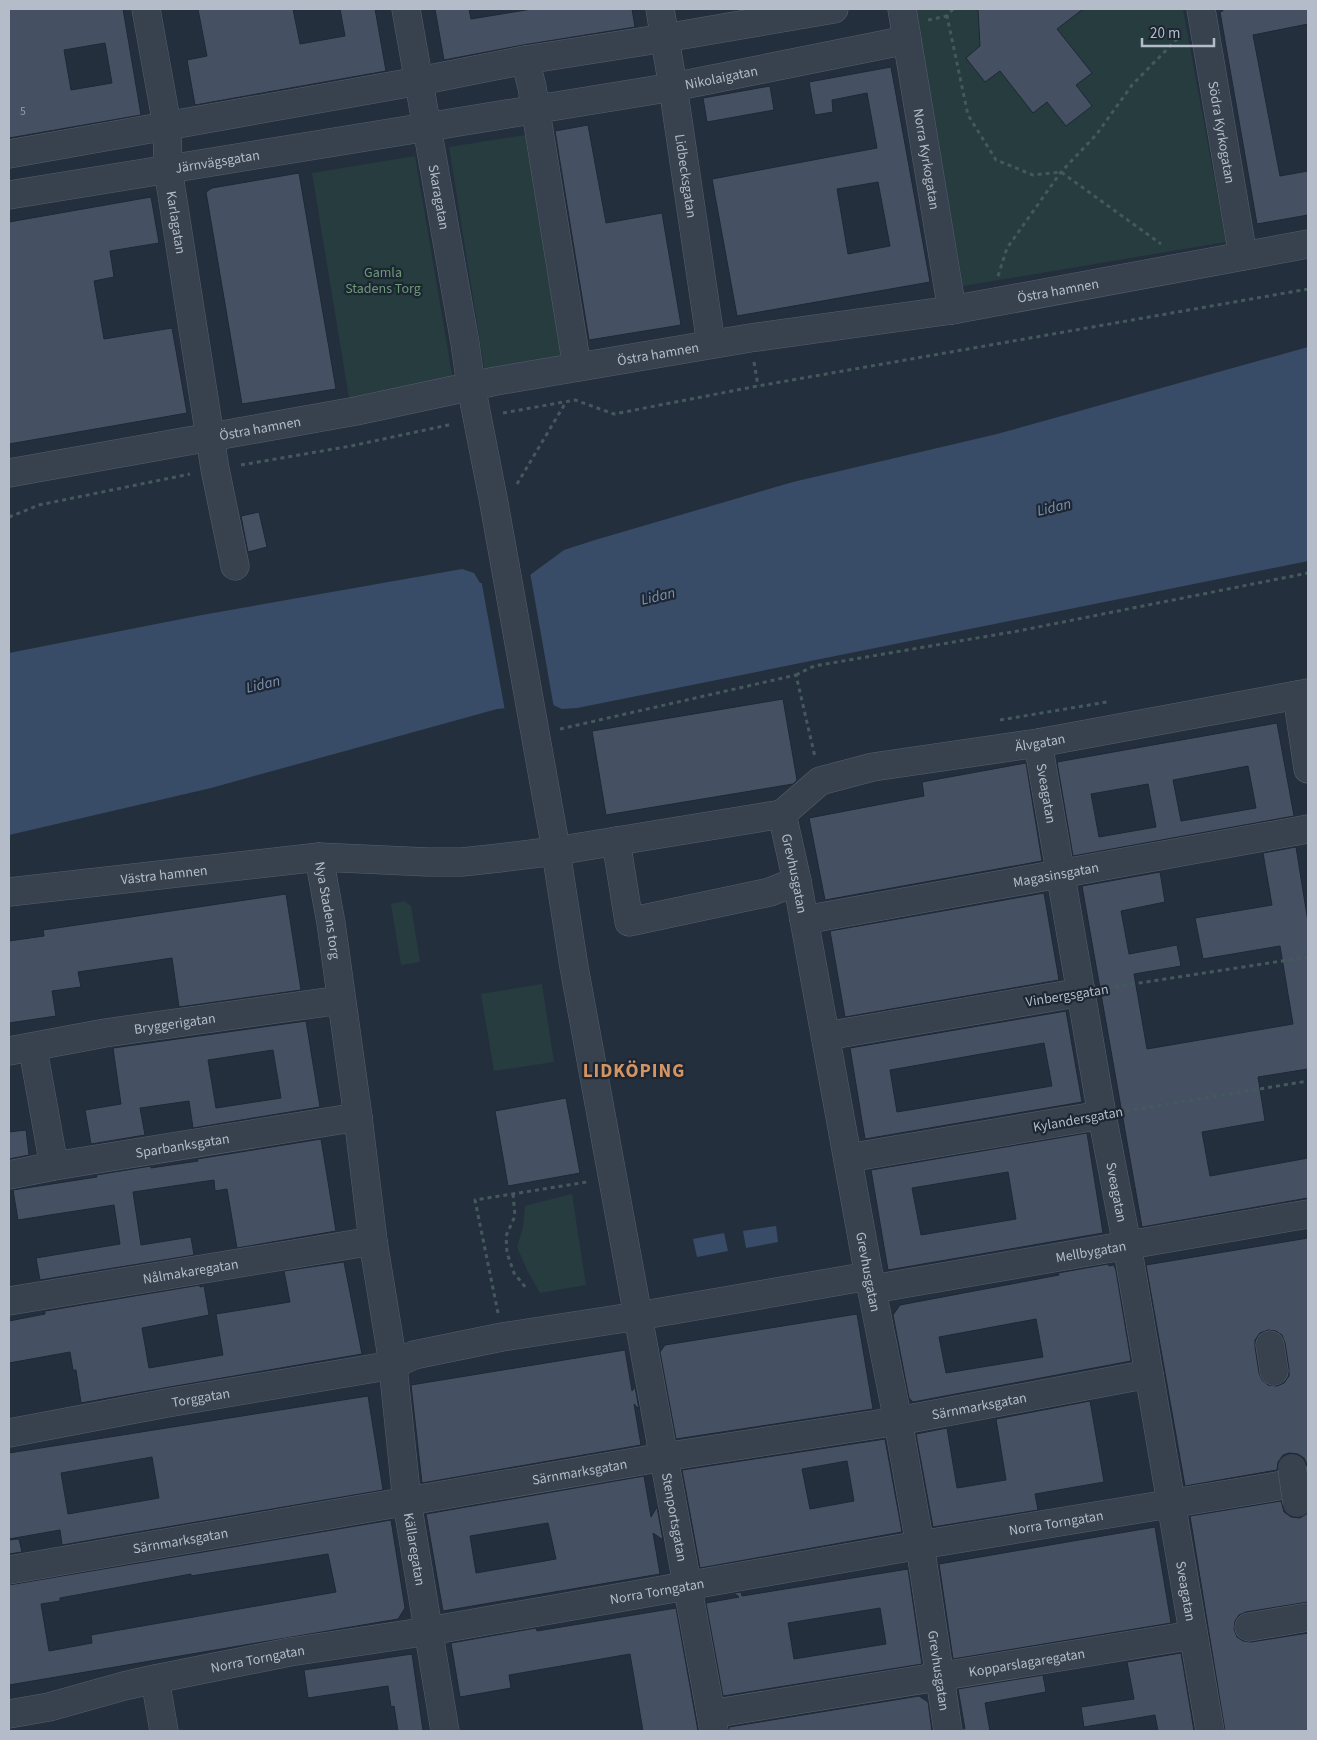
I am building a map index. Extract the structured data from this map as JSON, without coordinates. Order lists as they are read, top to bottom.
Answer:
{
  "streets": {
    "street": [
      "Nikolaigatan",
      "Södra Kyrkogatan",
      "Norra Kyrkogatan",
      "Järnvägsgatan",
      "Lidbecksgatan",
      "Skaragatan",
      "Karlagatan",
      "Östra hamnen",
      "Älvgatan",
      "Sveagatan",
      "Västra hamnen",
      "Grevhusgatan",
      "Magasinsgatan",
      "Nya Stadens torg",
      "Vinbergsgatan",
      "Bryggerigatan",
      "Kylandersgatan",
      "Sparbanksgatan",
      "Mellbygatan",
      "Nålmakaregatan",
      "Torggatan",
      "Särnmarksgatan",
      "Stenportsgatan",
      "Norra Torngatan",
      "Källaregatan",
      "Kopparslagaregatan"
    ]
  },
  "crossings": [
    ["Nikolaigatan", "Norra Kyrkogatan"],
    ["Nikolaigatan", "Lidbecksgatan"],
    ["Södra Kyrkogatan", "Östra hamnen"],
    ["Norra Kyrkogatan", "Östra hamnen"],
    ["Järnvägsgatan", "Skaragatan"],
    ["Järnvägsgatan", "Karlagatan"],
    ["Lidbecksgatan", "Östra hamnen"],
    ["Skaragatan", "Östra hamnen"],
    ["Skaragatan", "Nya Stadens torg"],
    ["Skaragatan", "Stenportsgatan"],
    ["Karlagatan", "Östra hamnen"],
    ["Älvgatan", "Sveagatan"],
    ["Älvgatan", "Grevhusgatan"],
    ["Älvgatan", "Nya Stadens torg"],
    ["Sveagatan", "Magasinsgatan"],
    ["Sveagatan", "Vinbergsgatan"],
    ["Sveagatan", "Kylandersgatan"],
    ["Sveagatan", "Mellbygatan"],
    ["Sveagatan", "Särnmarksgatan"],
    ["Sveagatan", "Norra Torngatan"],
    ["Sveagatan", "Kopparslagaregatan"],
    ["Västra hamnen", "Nya Stadens torg"],
    ["Grevhusgatan", "Magasinsgatan"],
    ["Grevhusgatan", "Nya Stadens torg"],
    ["Grevhusgatan", "Vinbergsgatan"],
    ["Grevhusgatan", "Kylandersgatan"],
    ["Grevhusgatan", "Mellbygatan"],
    ["Grevhusgatan", "Särnmarksgatan"],
    ["Grevhusgatan", "Norra Torngatan"],
    ["Grevhusgatan", "Kopparslagaregatan"],
    ["Nya Stadens torg", "Bryggerigatan"],
    ["Nya Stadens torg", "Sparbanksgatan"],
    ["Nya Stadens torg", "Nålmakaregatan"],
    ["Nya Stadens torg", "Torggatan"],
    ["Nya Stadens torg", "Stenportsgatan"],
    ["Nya Stadens torg", "Källaregatan"],
    ["Mellbygatan", "Torggatan"],
    ["Mellbygatan", "Stenportsgatan"],
    ["Torggatan", "Stenportsgatan"],
    ["Torggatan", "Källaregatan"],
    ["Särnmarksgatan", "Stenportsgatan"],
    ["Särnmarksgatan", "Källaregatan"],
    ["Stenportsgatan", "Norra Torngatan"],
    ["Stenportsgatan", "Kopparslagaregatan"],
    ["Norra Torngatan", "Källaregatan"]
  ],
  "districts": ["LIDKÖPING"],
  "water": ["Lidan"],
  "parks": ["Gamla Stadens Torg"],
  "house_numbers": ["5"],
  "scale_bar": "20 m"
}
